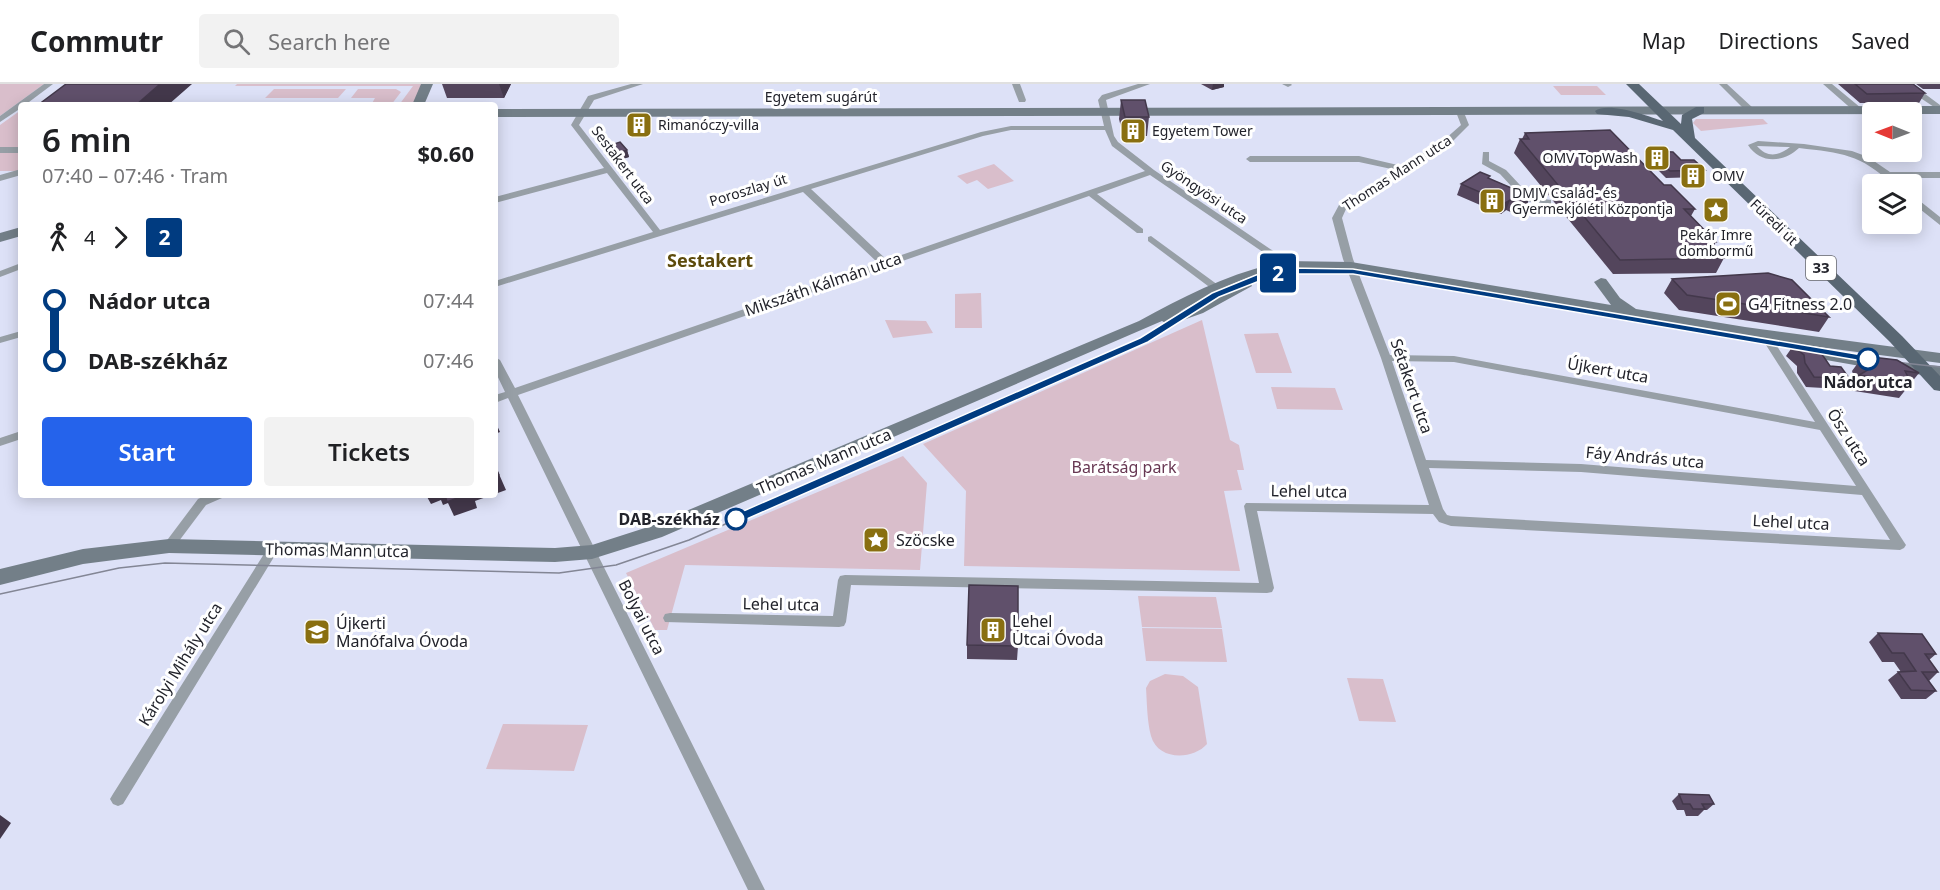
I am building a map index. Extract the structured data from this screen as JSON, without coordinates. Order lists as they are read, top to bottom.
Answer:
{
  "streets": {
    "main road": ["Füredi út", "33"],
    "street": [
      "Egyetem sugárút",
      "Sestakert utca",
      "Thomas Mann utca",
      "Poroszlay út",
      "Gyöngyösi utca",
      "Mikszáth Kálmán utca",
      "Újkert utca",
      "Sétakert utca",
      "Ösz utca",
      "Fáy András utca",
      "Lehel utca",
      "Bolyai utca",
      "Károlyi Mihály utca"
    ]
  },
  "crossings": [
    ["Egyetem sugárút", "Sestakert utca"],
    ["Egyetem sugárút", "Thomas Mann utca"],
    ["Egyetem sugárút", "Füredi út"],
    ["Sestakert utca", "Poroszlay út"],
    ["Thomas Mann utca", "Gyöngyösi utca"],
    ["Thomas Mann utca", "Sétakert utca"],
    ["Thomas Mann utca", "Bolyai utca"],
    ["Thomas Mann utca", "Károlyi Mihály utca"],
    ["Poroszlay út", "Gyöngyösi utca"],
    ["Gyöngyösi utca", "Mikszáth Kálmán utca"],
    ["Mikszáth Kálmán utca", "Bolyai utca"],
    ["Újkert utca", "Sétakert utca"],
    ["Újkert utca", "Ösz utca"],
    ["Sétakert utca", "Fáy András utca"],
    ["Sétakert utca", "Lehel utca"],
    ["Ösz utca", "Fáy András utca"],
    ["Ösz utca", "Lehel utca"]
  ],
  "districts": ["Sestakert"],
  "parks": ["Barátság park"],
  "places": {
    "building": [
      "Rimanóczy-villa",
      "Egyetem Tower",
      "OMV TopWash",
      "OMV",
      "DMJV Család- és Gyermekjóléti Központja",
      "Lehel Utcai Óvoda"
    ],
    "place": ["Pekár Imre dombormű", "Szöcske"],
    "sports": ["G4 Fitness 2.0"],
    "other": ["Nádor utca", "DAB-székház"],
    "school or university": ["Újkerti Manófalva Óvoda"]
  },
  "lines": ["tram line 2"],
  "north": "left",
  "page": {
    "header": "Commutr",
    "search": "Search here",
    "nav": ["Map", "Directions", "Saved"],
    "on_map": "2",
    "heading": ["6 min", "07:40 – 07:46 · Tram", "$0.60"],
    "legs": ["4", "2"],
    "list": [
      {
        "name": "Nádor utca",
        "value": "07:44"
      },
      {
        "name": "DAB-székház",
        "value": "07:46"
      }
    ],
    "buttons": ["Start", "Tickets"]
  }
}
